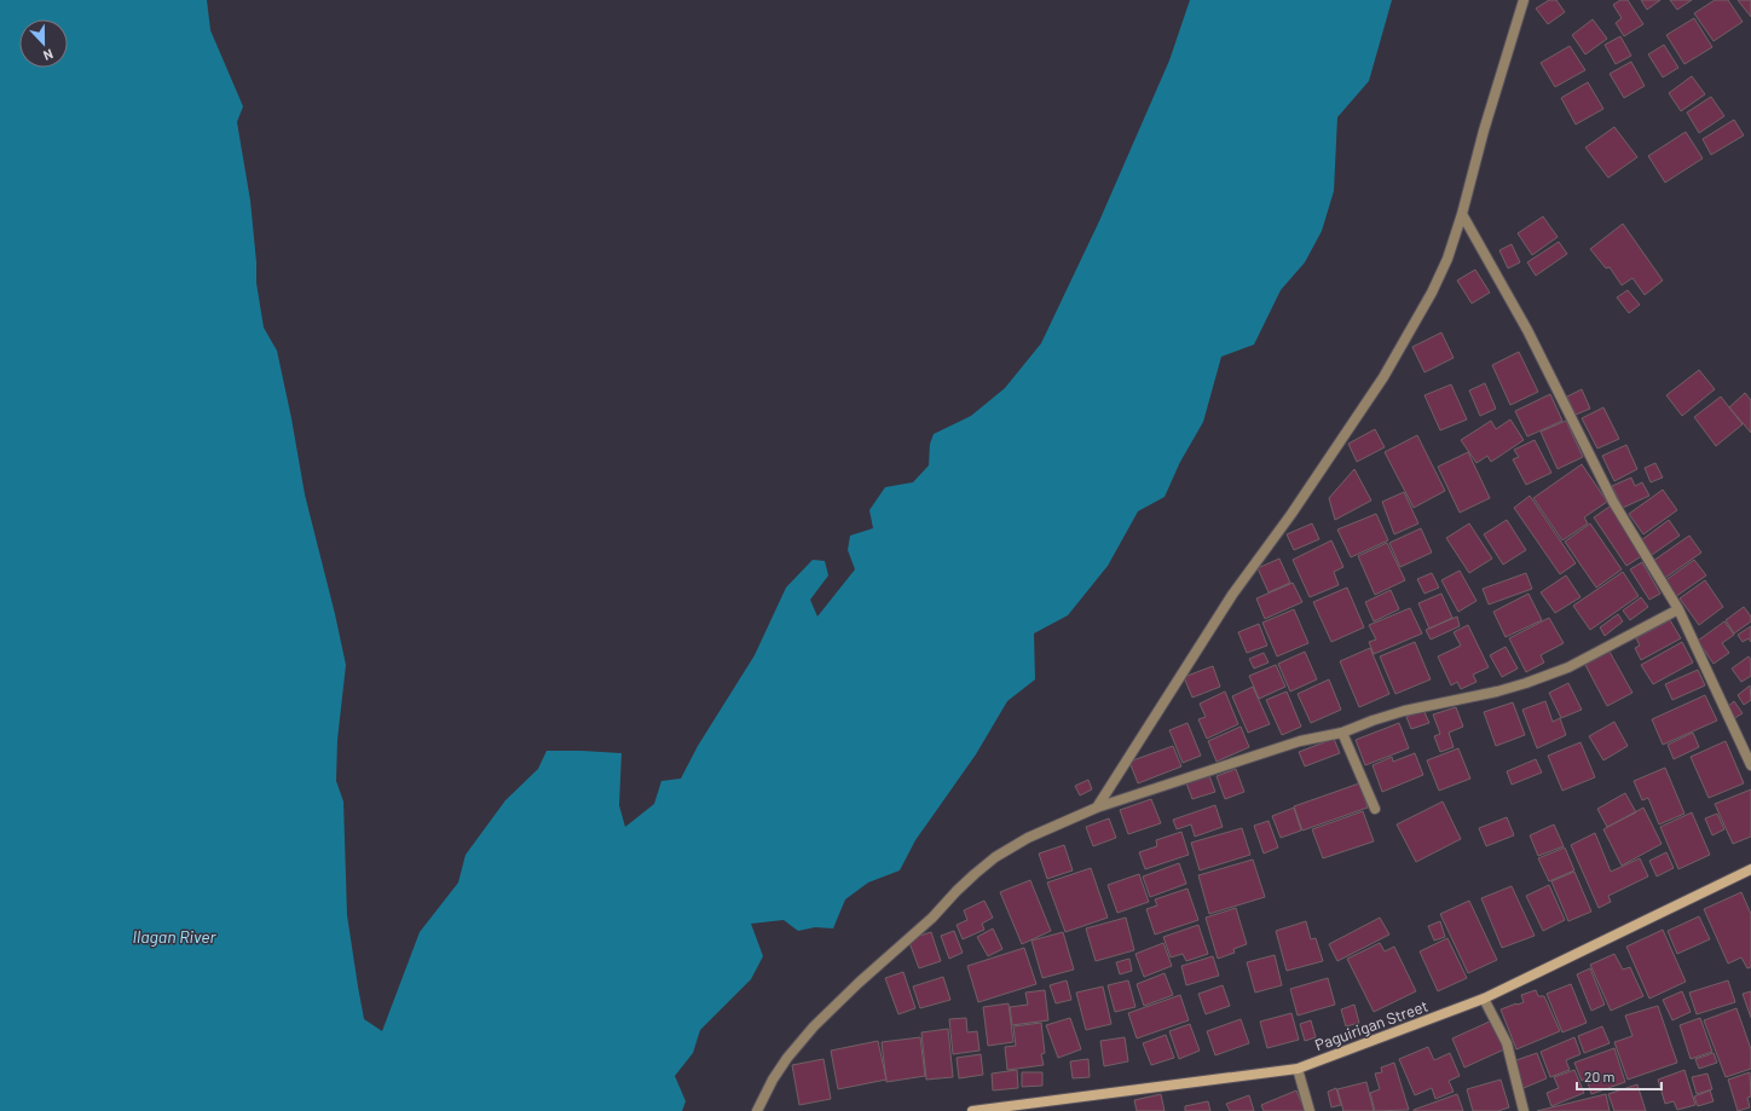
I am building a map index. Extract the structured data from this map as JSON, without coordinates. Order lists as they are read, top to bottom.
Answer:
{
  "streets": {
    "main road": ["Paguirigan Street"]
  },
  "water": ["Ilagan River"],
  "scale_bar": "20 m",
  "north": "bottom"
}
